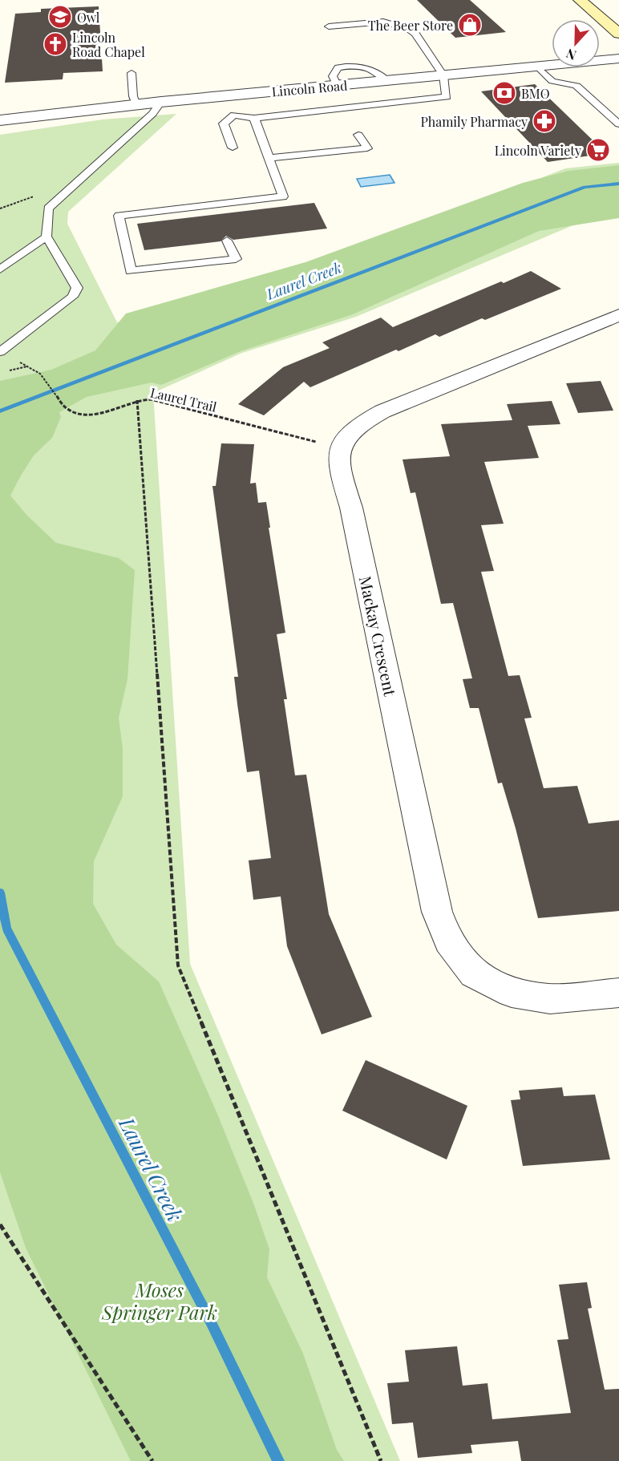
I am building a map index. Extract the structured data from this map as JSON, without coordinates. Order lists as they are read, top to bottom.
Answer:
{
  "streets": {
    "street": ["Lincoln Road", "Mackay Crescent"],
    "path": ["Laurel Trail"]
  },
  "water": ["Laurel Creek"],
  "parks": ["Moses Springer Park"],
  "places": {
    "school or university": ["Owl"],
    "shop": ["The Beer Store"],
    "church": ["Lincoln Road Chapel"],
    "bank": ["BMO"],
    "pharmacy": ["Phamily Pharmacy"],
    "supermarket": ["Lincoln Variety"]
  },
  "north": "bottom"
}
